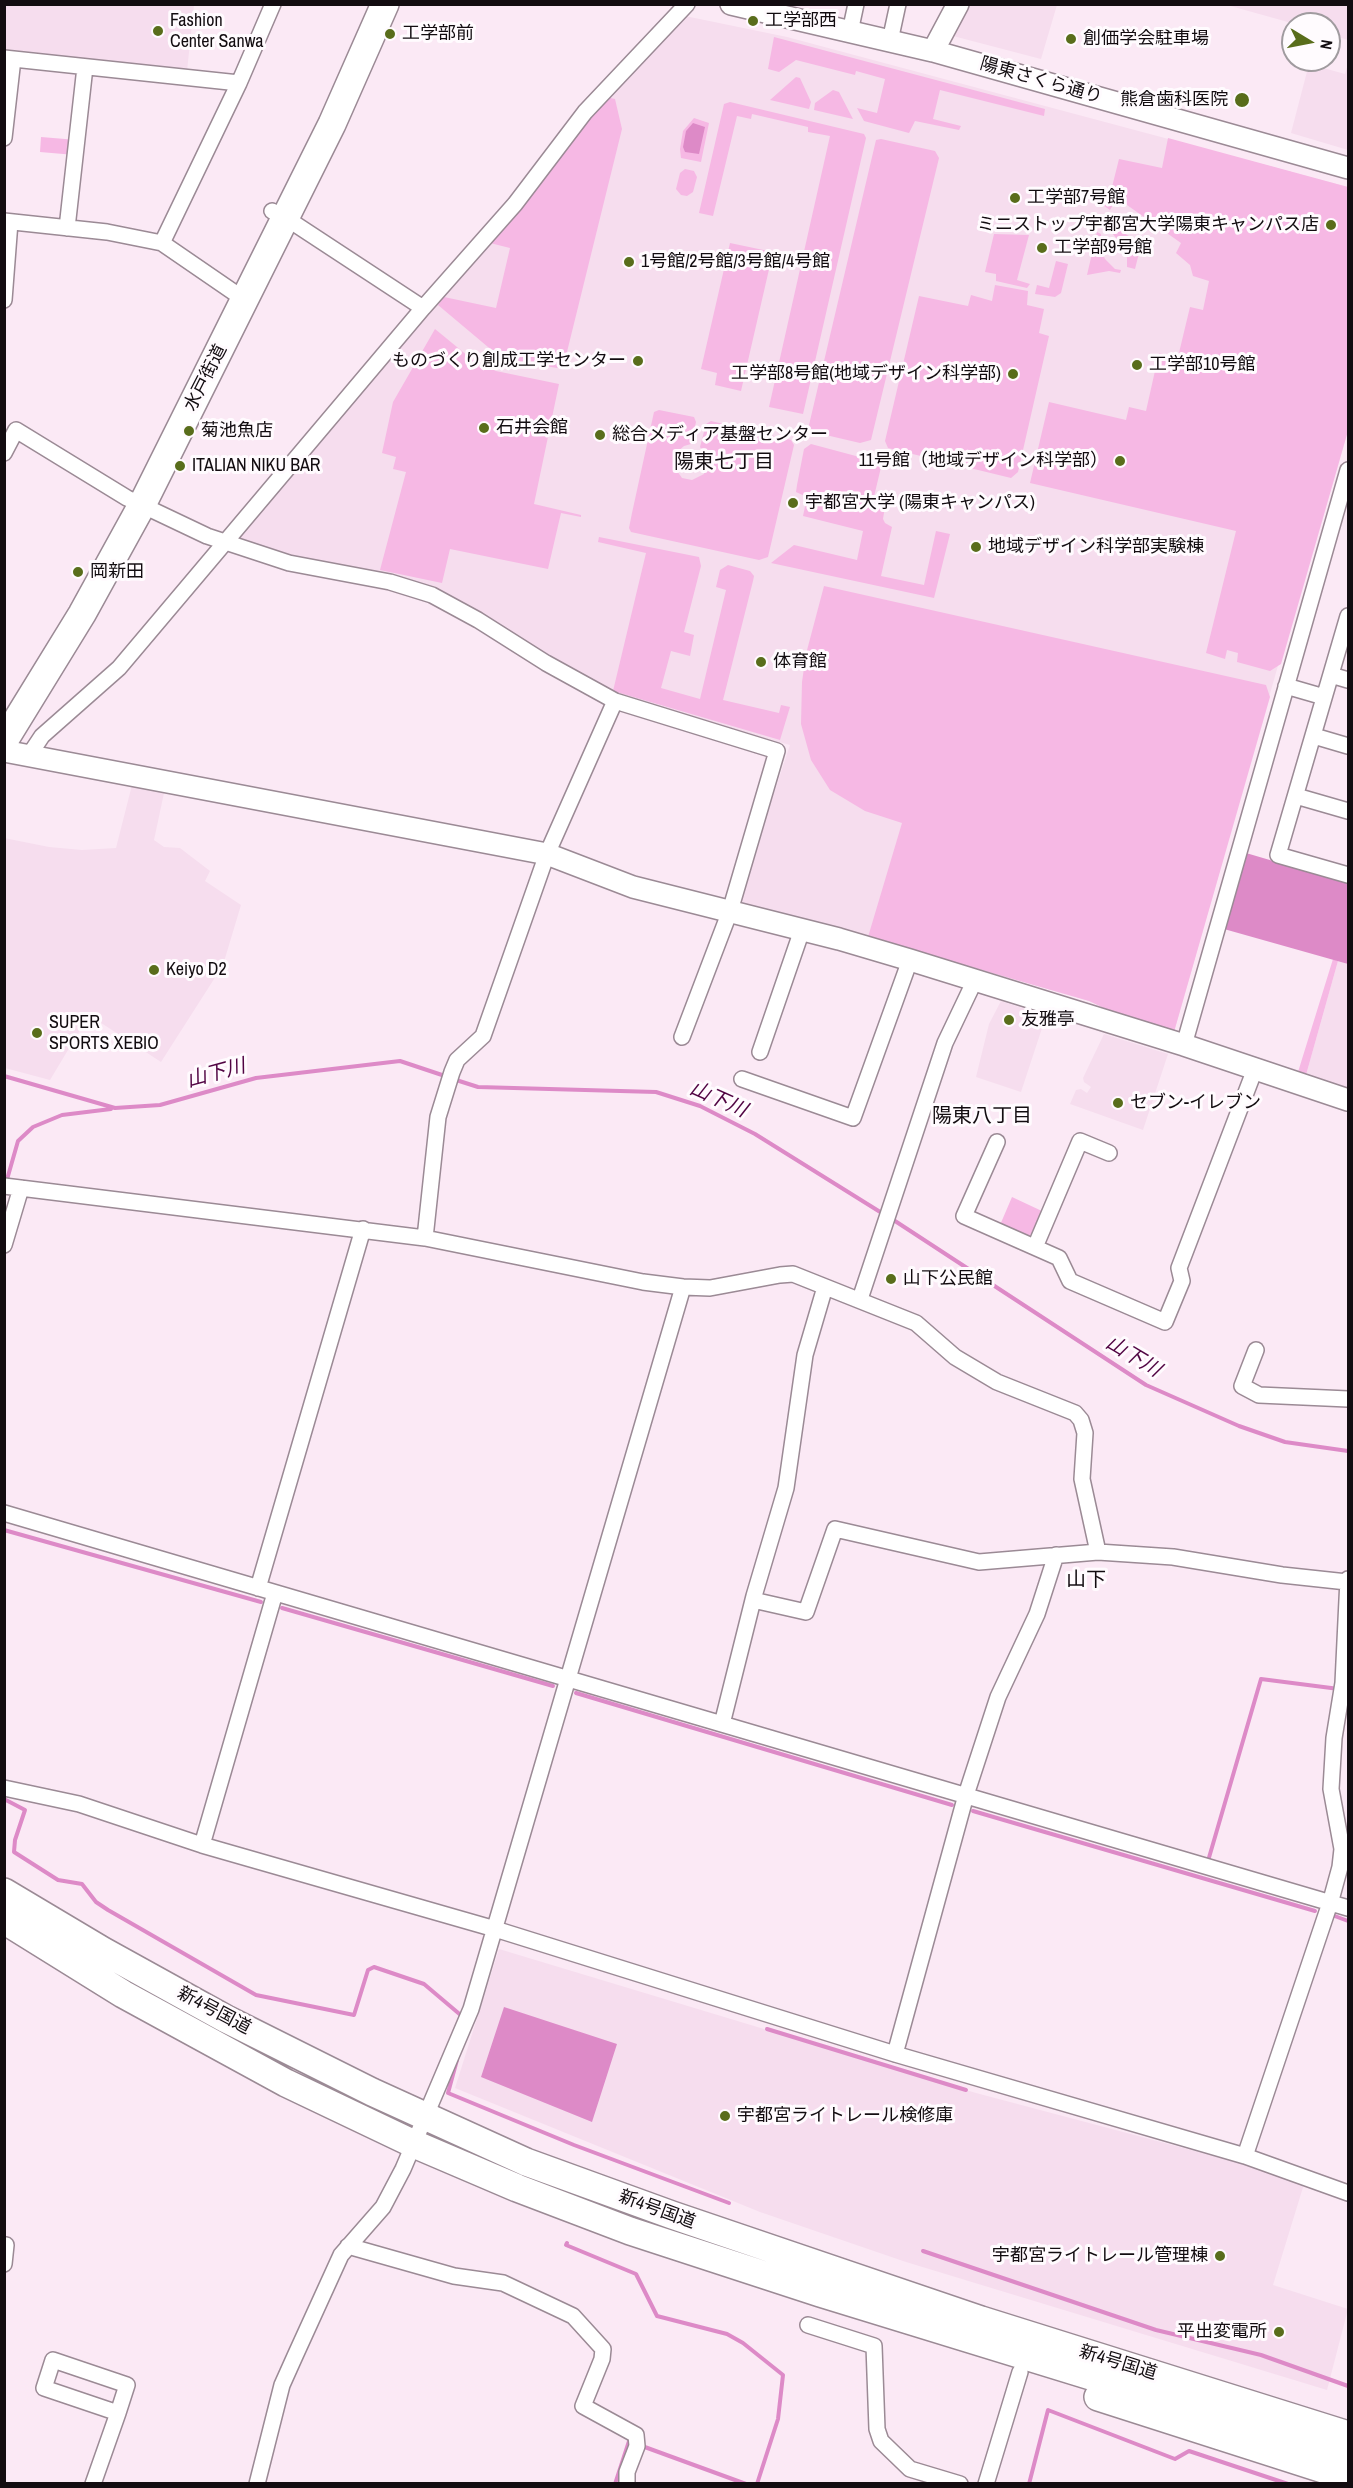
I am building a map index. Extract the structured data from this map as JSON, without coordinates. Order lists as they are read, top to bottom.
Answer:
{
  "streets": {
    "highway": ["水戸街道", "新4号国道"],
    "street": ["陽東さくら通り"]
  },
  "districts": ["陽東七丁目", "陽東八丁目", "山下"],
  "water": ["山下川"],
  "places": [
    "工学部西",
    "Fashion Center Sanwa",
    "工学部前",
    "創価学会駐車場",
    "熊倉歯科医院",
    "工学部7号館",
    "ミニストップ宇都宮大学陽東キャンパス店",
    "工学部9号館",
    "1号館/2号館/3号館/4号館",
    "ものづくり創成工学センター",
    "工学部10号館",
    "工学部8号館(地域デザイン科学部)",
    "石井会館",
    "菊池魚店",
    "総合メディア基盤センター",
    "11号館（地域デザイン科学部）",
    "ITALIAN NIKU BAR",
    "宇都宮大学 (陽東キャンパス)",
    "地域デザイン科学部実験棟",
    "岡新田",
    "体育館",
    "Keiyo D2",
    "友雅亭",
    "SUPER SPORTS XEBIO",
    "セブン-イレブン",
    "山下公民館",
    "宇都宮ライトレール検修庫",
    "宇都宮ライトレール管理棟",
    "平出変電所"
  ],
  "north": "right"
}
